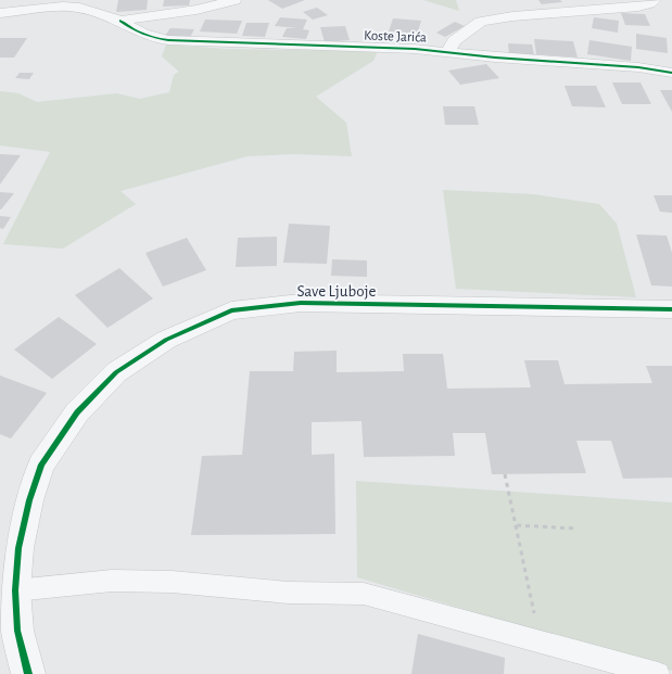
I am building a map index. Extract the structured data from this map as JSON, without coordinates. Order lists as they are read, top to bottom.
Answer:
{
  "streets": {
    "street": ["Koste Jarića", "Save Ljuboje"]
  }
}
